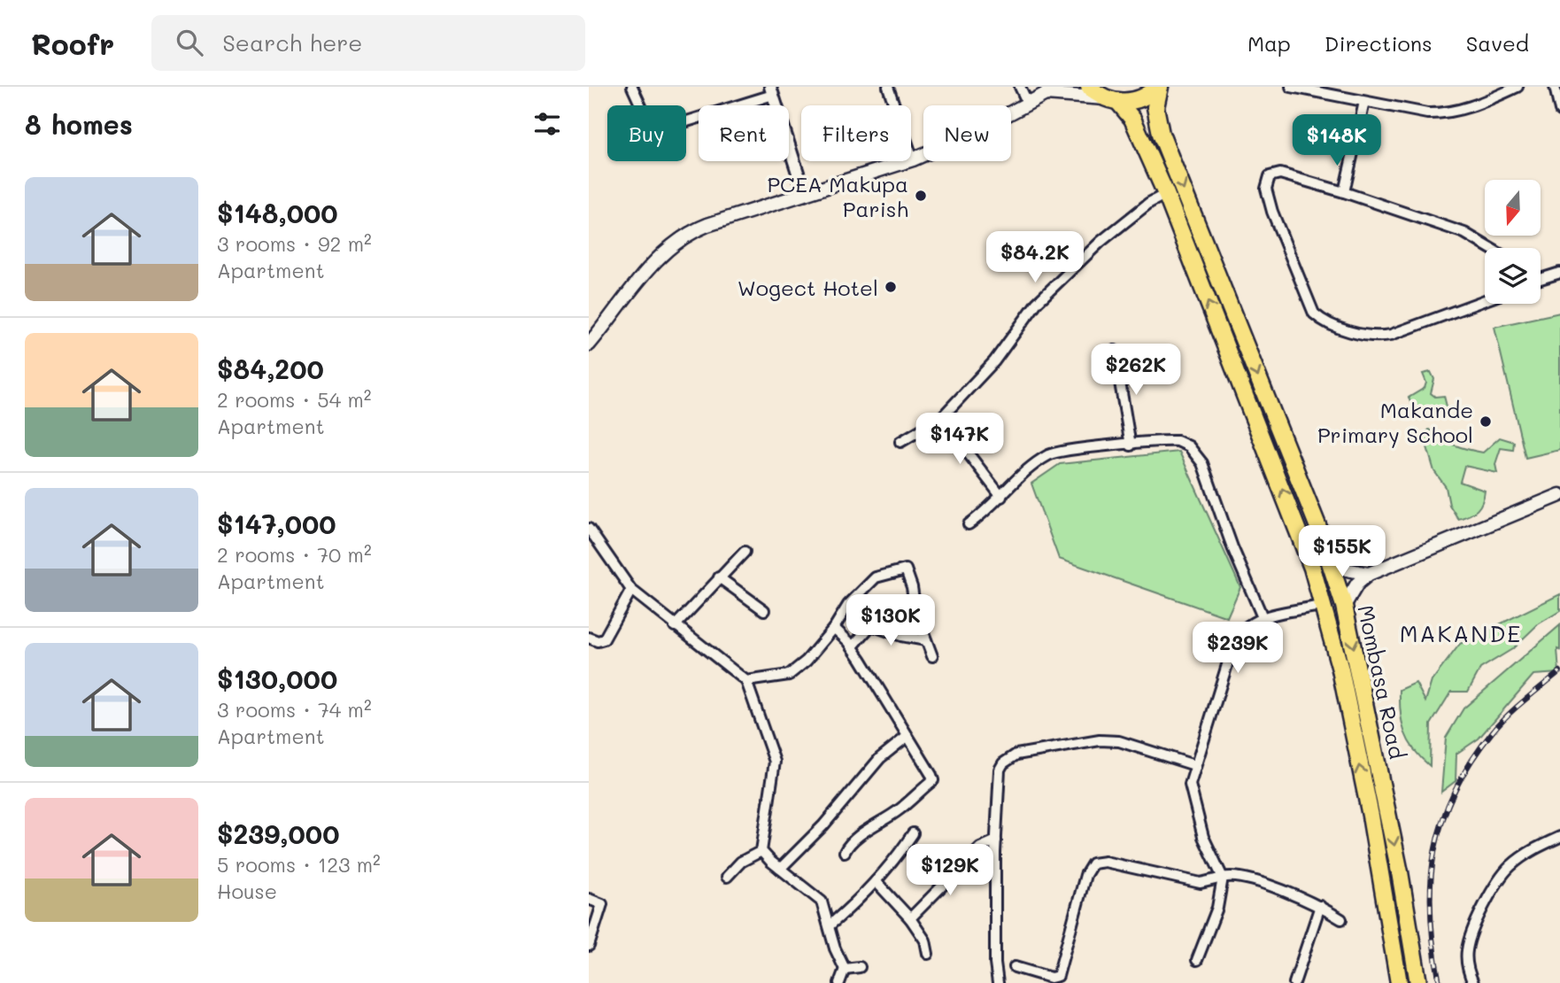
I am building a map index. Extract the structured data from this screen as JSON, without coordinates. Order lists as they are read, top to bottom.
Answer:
{
  "streets": {
    "highway": ["Mombasa Road"]
  },
  "districts": ["MAKANDE"],
  "places": ["PCEA Makupa Parish", "Wogect Hotel", "Makande Primary School"],
  "north": "bottom",
  "page": {
    "header": "Roofr",
    "search": "Search here",
    "nav": ["Map", "Directions", "Saved"],
    "heading": "8 homes",
    "chip": [
      "Buy",
      "Rent",
      "Filters",
      "New"
    ],
    "price": [
      "$148K",
      "$84.2K",
      "$262K",
      "$147K",
      "$155K",
      "$130K",
      "$239K",
      "$129K"
    ],
    "list": [
      {
        "name": "$148,000",
        "note": "3 rooms · 92 m² · Apartment"
      },
      {
        "name": "$84,200",
        "note": "2 rooms · 54 m² · Apartment"
      },
      {
        "name": "$147,000",
        "note": "2 rooms · 70 m² · Apartment"
      },
      {
        "name": "$130,000",
        "note": "3 rooms · 74 m² · Apartment"
      },
      {
        "name": "$239,000",
        "note": "5 rooms · 123 m² · House"
      }
    ]
  }
}
